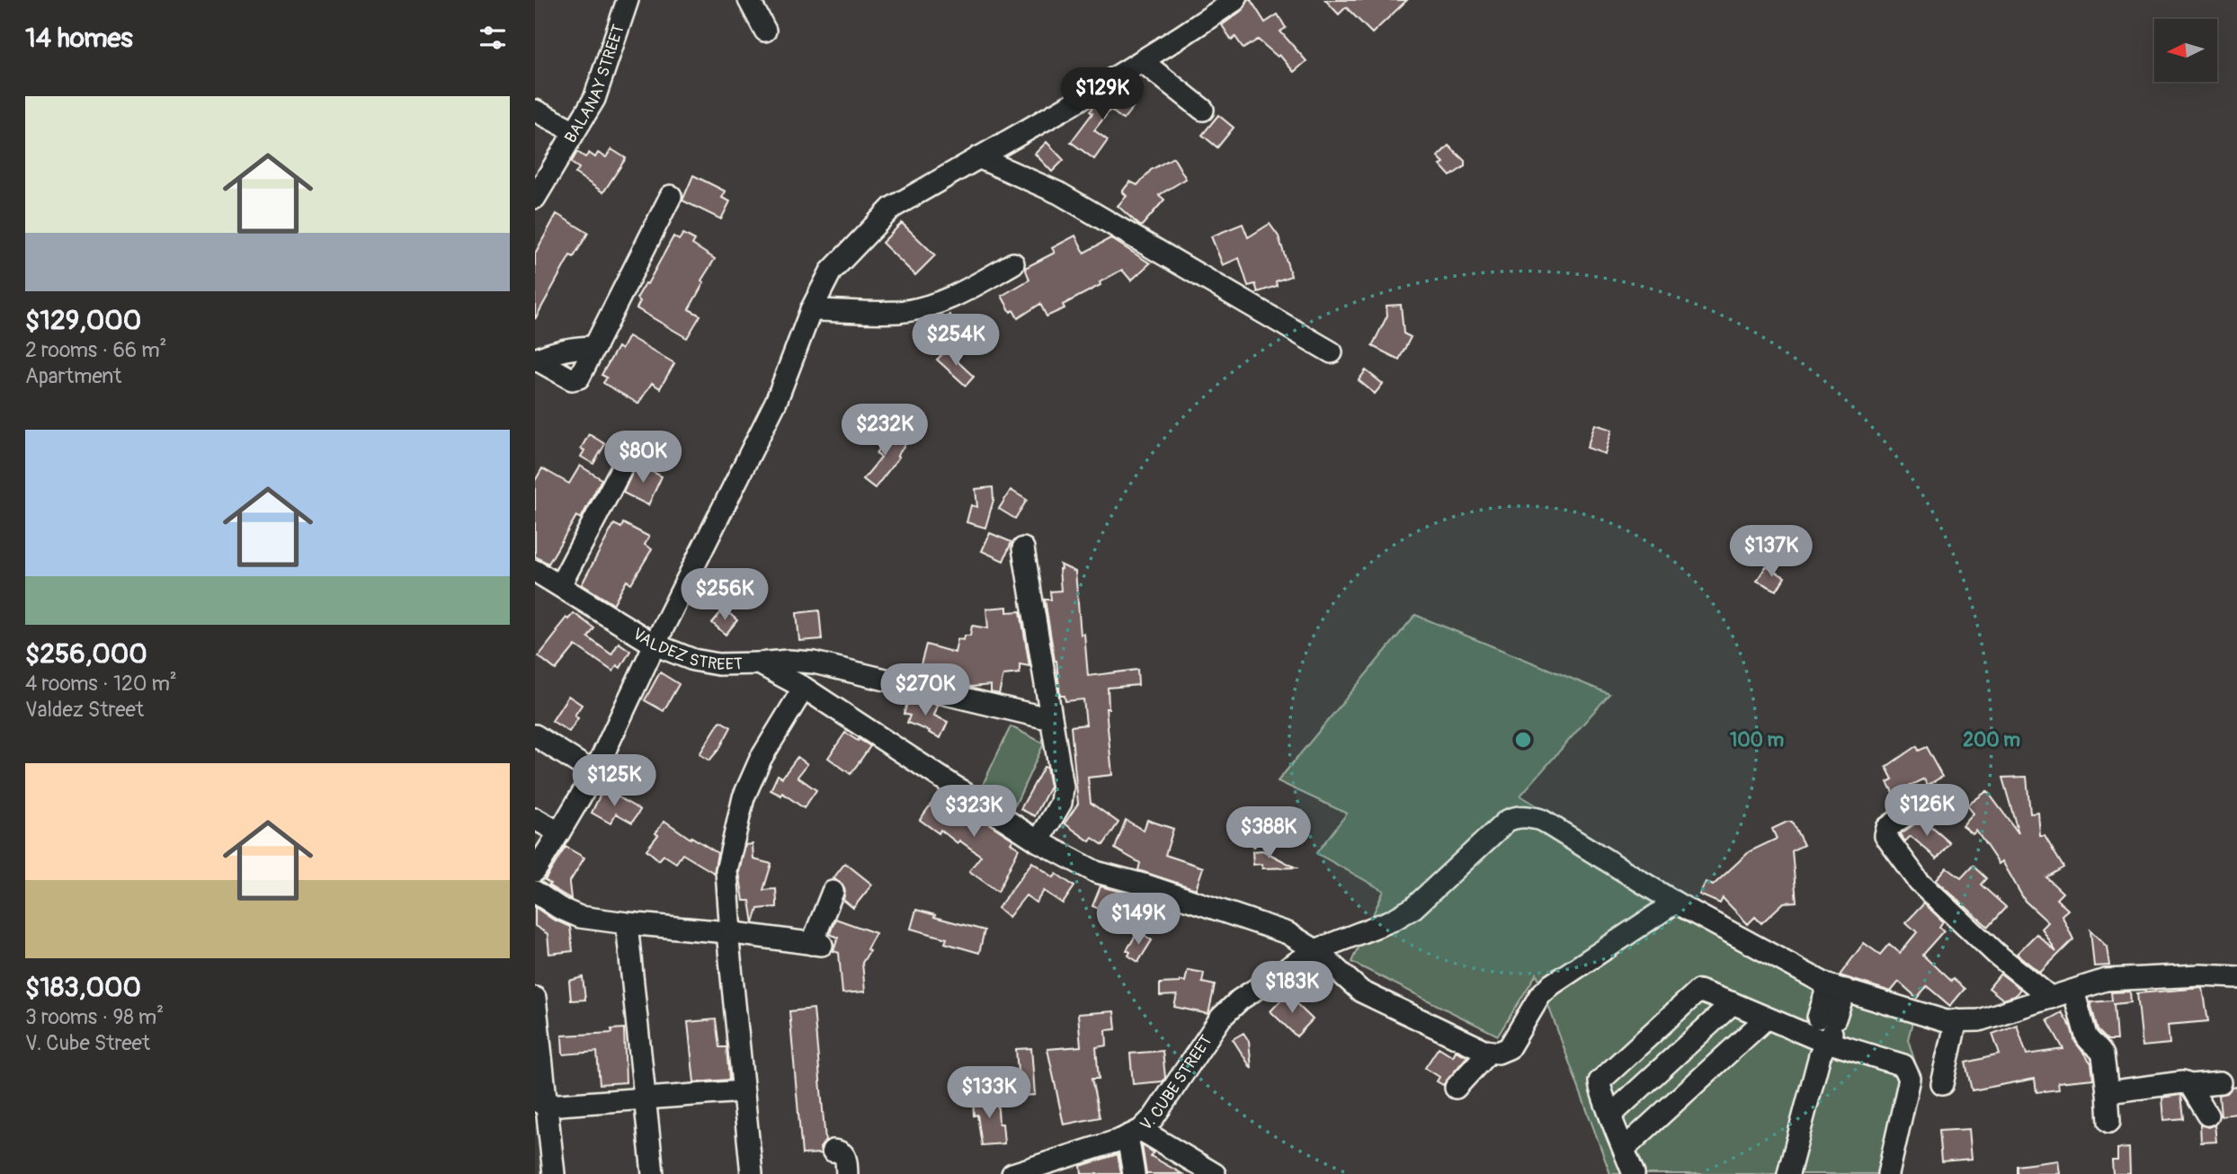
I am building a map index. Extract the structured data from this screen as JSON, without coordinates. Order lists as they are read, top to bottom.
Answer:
{
  "streets": {
    "street": ["BALANAY STREET", "VALDEZ STREET", "V. CUBE STREET"]
  },
  "crossings": [
    ["VALDEZ STREET", "V. CUBE STREET"]
  ],
  "north": "left",
  "page": {
    "heading": "14 homes",
    "price": [
      "$129K",
      "$254K",
      "$232K",
      "$80K",
      "$137K",
      "$256K",
      "$270K",
      "$125K",
      "$126K",
      "$323K",
      "$388K",
      "$149K",
      "$183K",
      "$133K"
    ],
    "list": [
      {
        "name": "$129,000",
        "note": "2 rooms · 66 m² · Apartment"
      },
      {
        "name": "$256,000",
        "note": "4 rooms · 120 m² · Valdez Street"
      },
      {
        "name": "$183,000",
        "note": "3 rooms · 98 m² · V. Cube Street"
      }
    ]
  },
  "rings": ["100 m", "200 m"]
}
